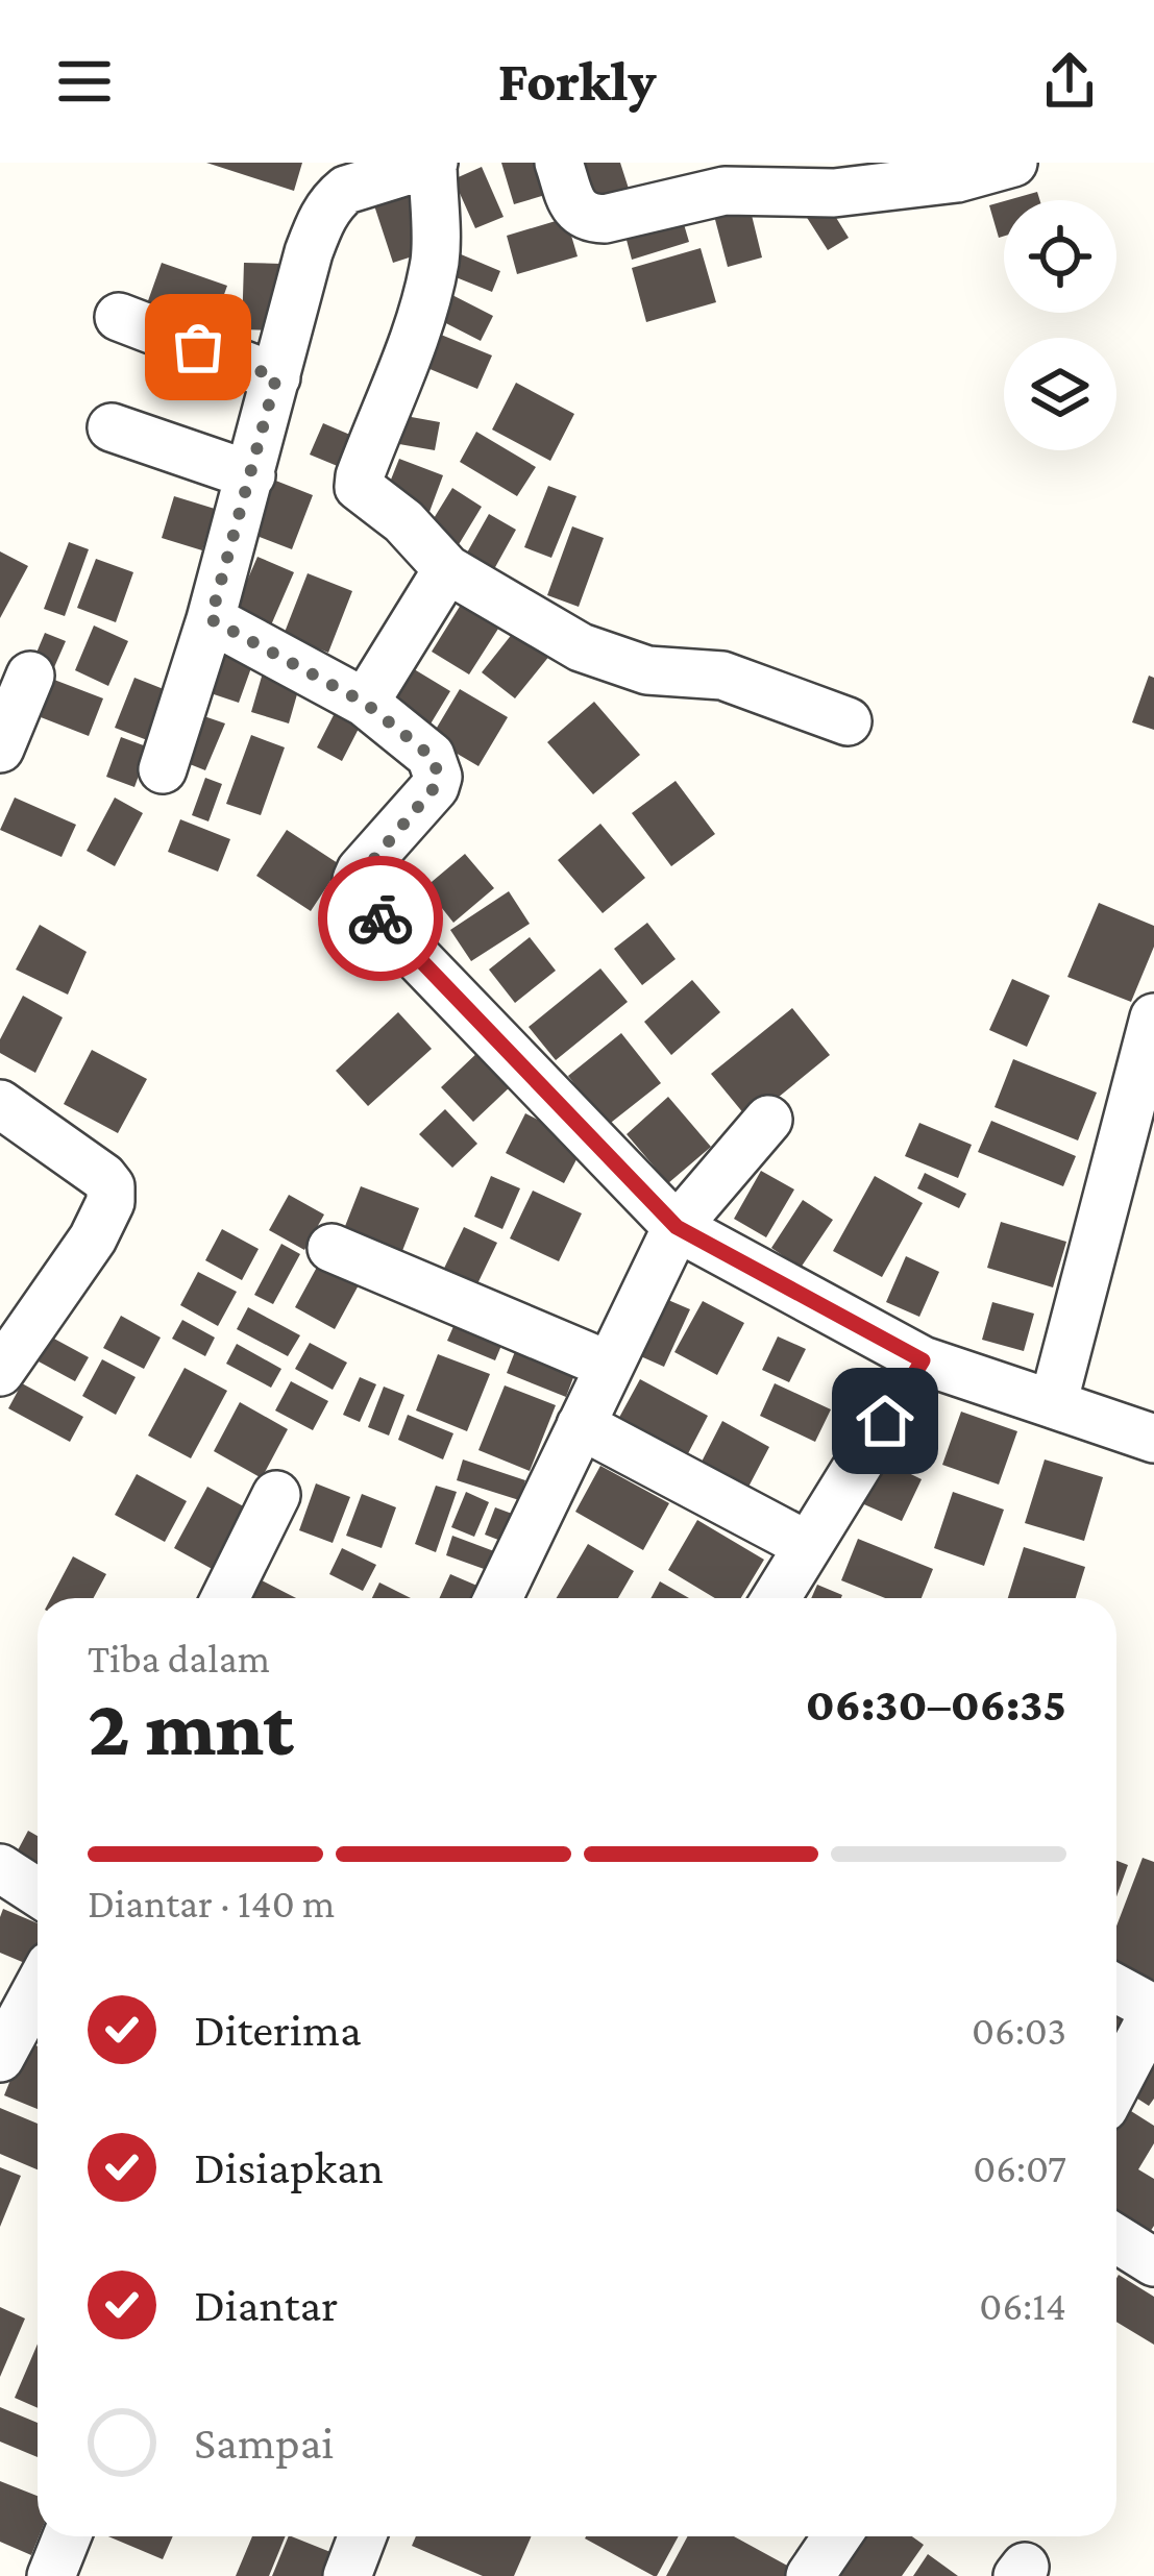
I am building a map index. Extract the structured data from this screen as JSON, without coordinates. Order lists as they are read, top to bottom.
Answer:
{
  "page": {
    "header": "Forkly",
    "heading": ["2 mnt", "Tiba dalam", "06:30–06:35"],
    "bar": "Diantar · 140 m",
    "list": [
      ["Diterima", "06:03"],
      ["Disiapkan", "06:07"],
      ["Diantar", "06:14"],
      "Sampai"
    ]
  }
}
